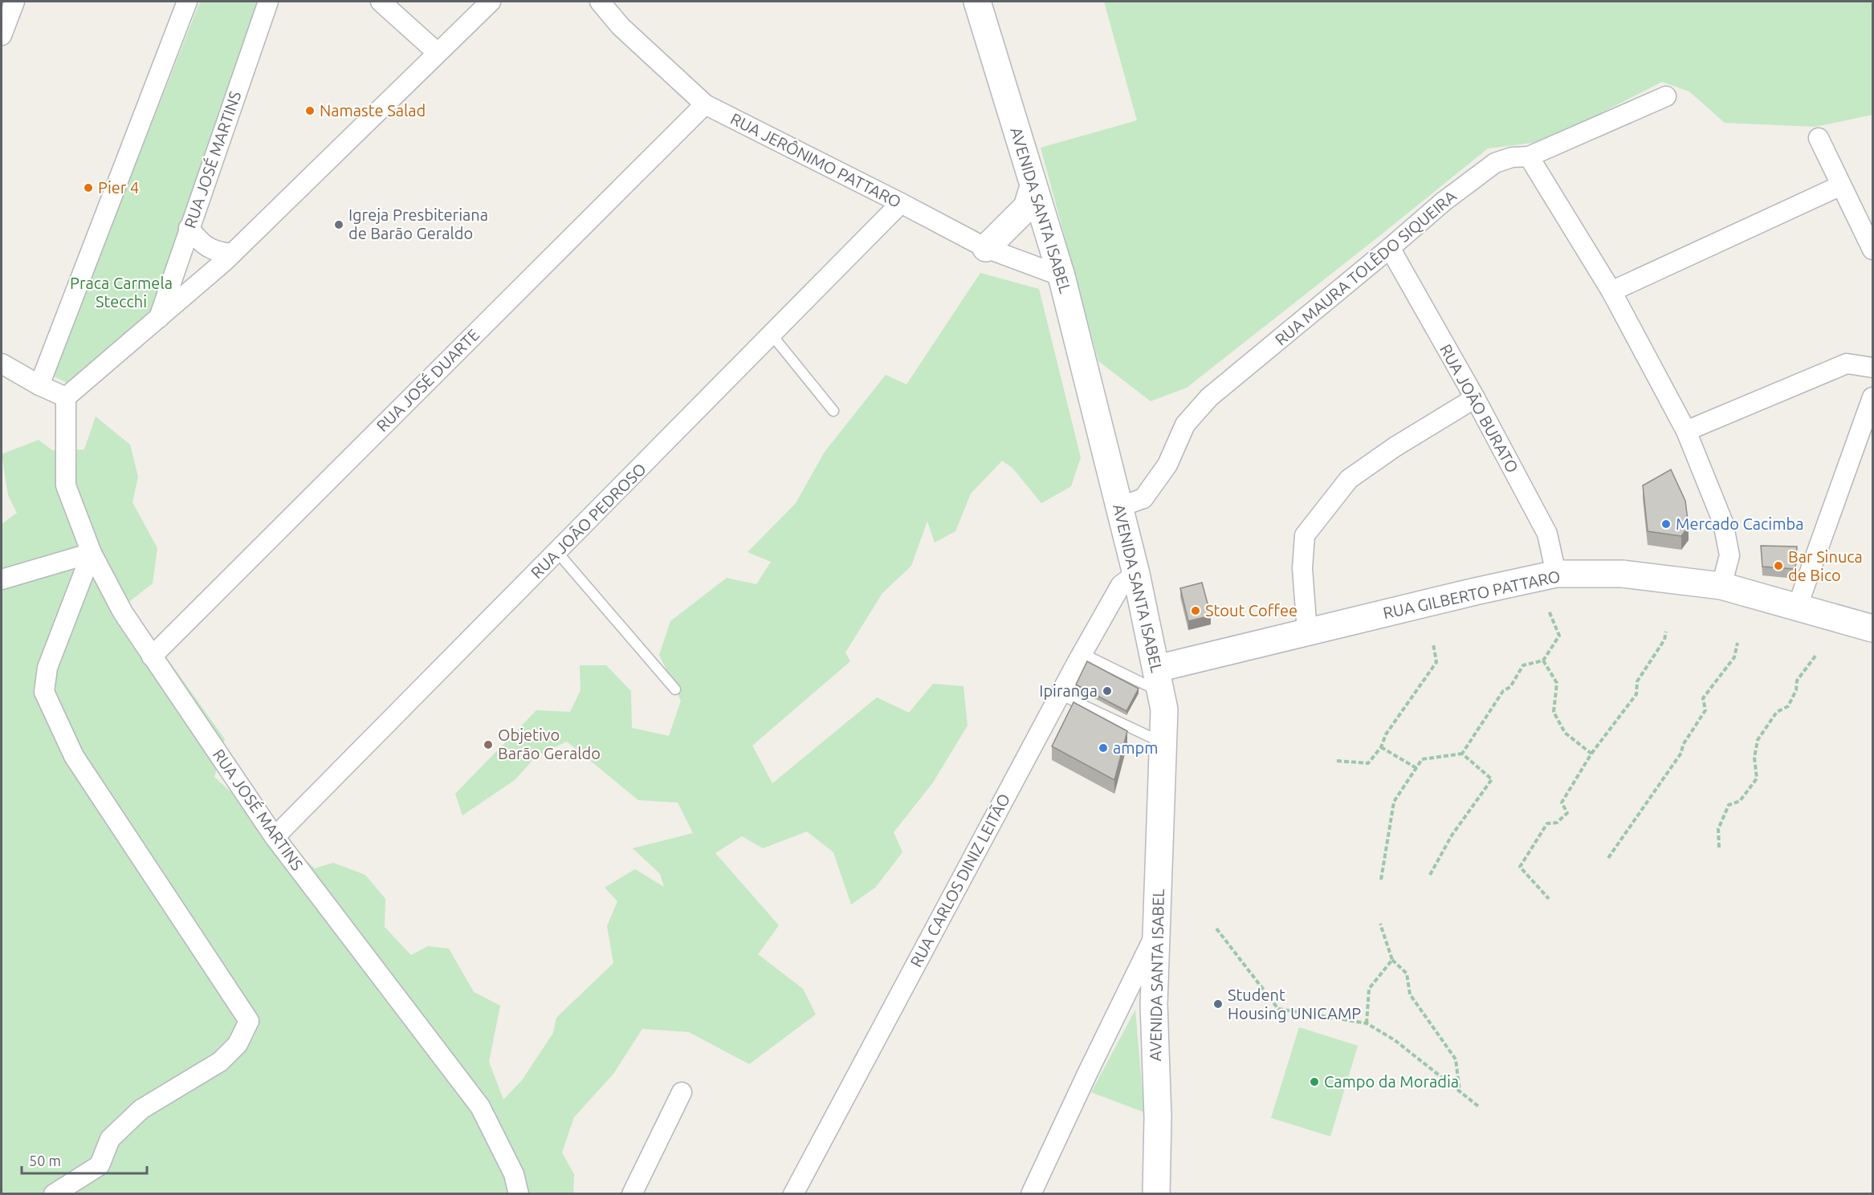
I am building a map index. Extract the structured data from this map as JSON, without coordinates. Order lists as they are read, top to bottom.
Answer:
{
  "streets": {
    "main road": ["AVENIDA SANTA ISABEL", "RUA GILBERTO PATTARO"],
    "street": [
      "RUA JOSÉ MARTINS",
      "RUA JERÔNIMO PATTARO",
      "RUA MAURA TOLÊDO SIQUEIRA",
      "RUA JOSÉ DUARTE",
      "RUA JOÃO BURATO",
      "RUA JOÃO PEDROSO",
      "RUA CARLOS DINIZ LEITÃO"
    ]
  },
  "crossings": [
    ["RUA JOSÉ MARTINS", "RUA JOSÉ DUARTE"],
    ["RUA JOSÉ MARTINS", "RUA JOÃO PEDROSO"],
    ["RUA JERÔNIMO PATTARO", "AVENIDA SANTA ISABEL"],
    ["RUA JERÔNIMO PATTARO", "RUA JOSÉ DUARTE"],
    ["RUA JERÔNIMO PATTARO", "RUA JOÃO PEDROSO"],
    ["AVENIDA SANTA ISABEL", "RUA MAURA TOLÊDO SIQUEIRA"],
    ["AVENIDA SANTA ISABEL", "RUA GILBERTO PATTARO"],
    ["AVENIDA SANTA ISABEL", "RUA CARLOS DINIZ LEITÃO"],
    ["RUA MAURA TOLÊDO SIQUEIRA", "RUA JOÃO BURATO"],
    ["RUA JOÃO BURATO", "RUA GILBERTO PATTARO"]
  ],
  "parks": ["Praca Carmela Stecchi"],
  "places": [
    "Namaste Salad",
    "Pier 4",
    "Igreja Presbiteriana de Barão Geraldo",
    "Mercado Cacimba",
    "Bar Sinuca de Bico",
    "Stout Coffee",
    "Ipiranga",
    "Objetivo Barão Geraldo",
    "ampm",
    "Student Housing UNICAMP",
    "Campo da Moradia"
  ],
  "scale_bar": "50 m"
}
